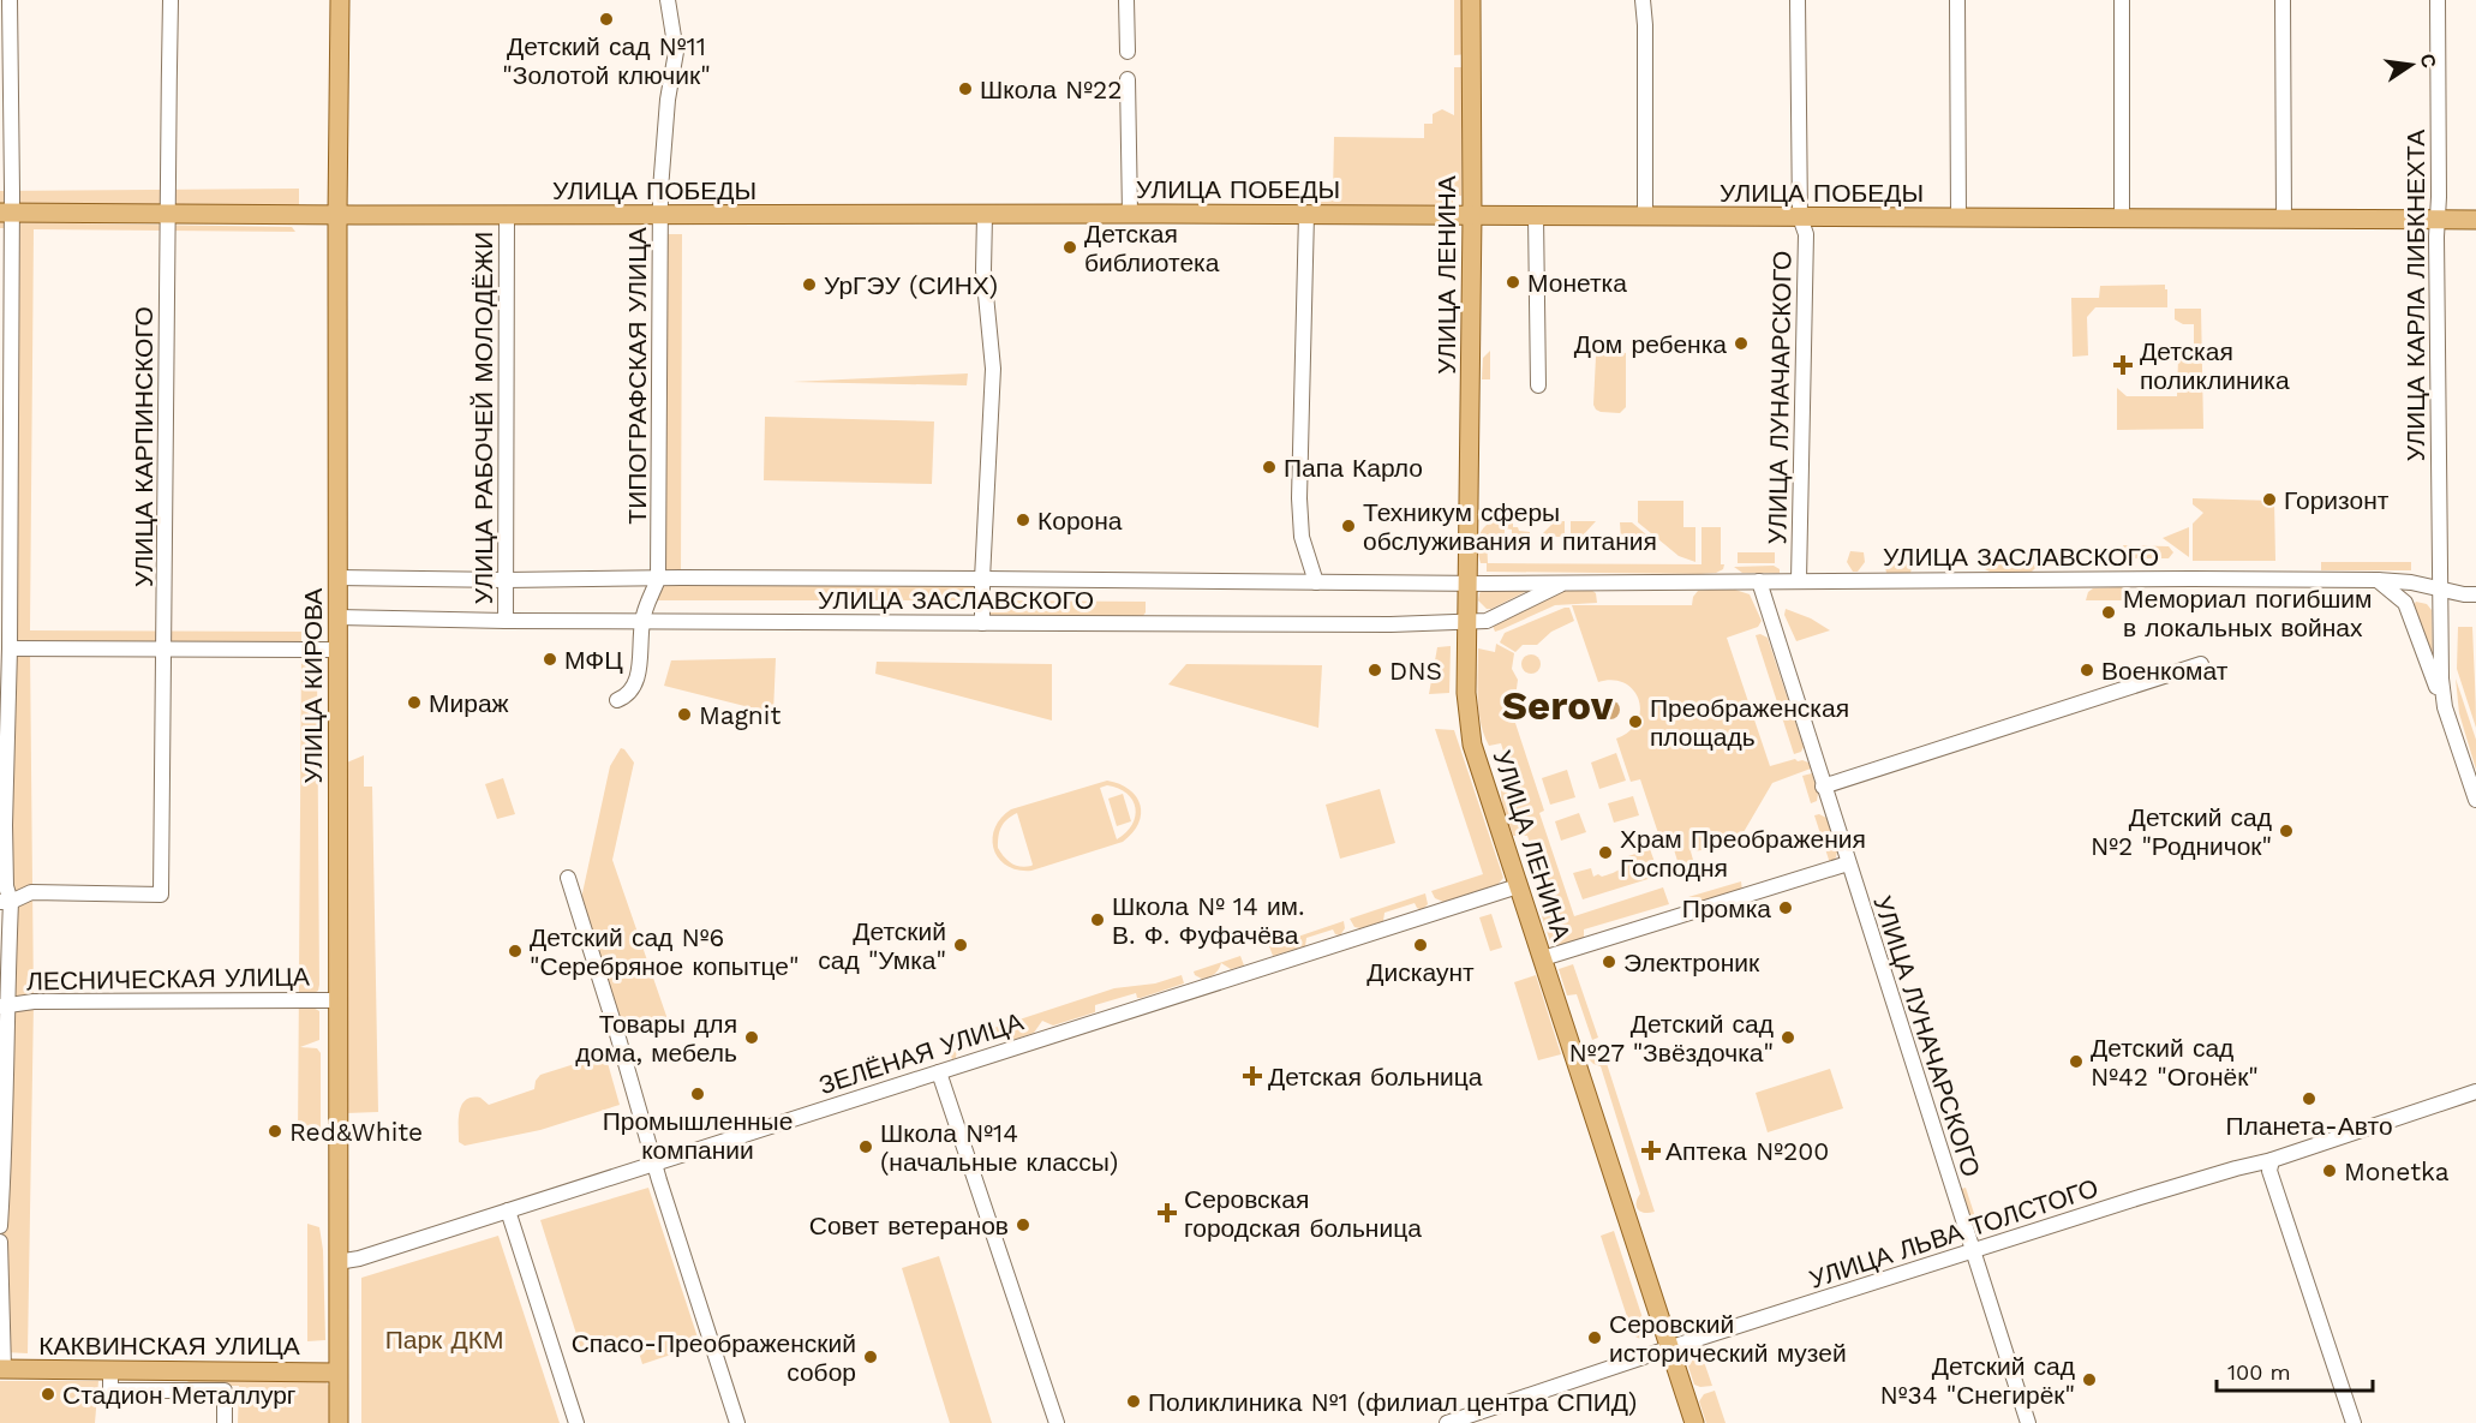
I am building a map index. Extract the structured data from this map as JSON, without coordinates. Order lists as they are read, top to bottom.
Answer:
{
  "streets": {
    "main road": [
      "УЛИЦА ПОБЕДЫ",
      "УЛИЦА ЛЕНИНА",
      "УЛИЦА КИРОВА",
      "КАКВИНСКАЯ УЛИЦА"
    ],
    "street": [
      "УЛИЦА КАРЛА ЛИБКНЕХТА",
      "ТИПОГРАФСКАЯ УЛИЦА",
      "УЛИЦА ЛУНАЧАРСКОГО",
      "УЛИЦА РАБОЧЕЙ МОЛОДЁЖИ",
      "УЛИЦА КАРПИНСКОГО",
      "УЛИЦА ЗАСЛАВСКОГО",
      "ЛЕСНИЧЕСКАЯ УЛИЦА",
      "ЗЕЛЁНАЯ УЛИЦА",
      "УЛИЦА ЛЬВА ТОЛСТОГО"
    ]
  },
  "crossings": [
    ["УЛИЦА ПОБЕДЫ", "УЛИЦА ЛЕНИНА"],
    ["УЛИЦА ПОБЕДЫ", "УЛИЦА КАРЛА ЛИБКНЕХТА"],
    ["УЛИЦА ПОБЕДЫ", "ТИПОГРАФСКАЯ УЛИЦА"],
    ["УЛИЦА ПОБЕДЫ", "УЛИЦА ЛУНАЧАРСКОГО"],
    ["УЛИЦА ПОБЕДЫ", "УЛИЦА РАБОЧЕЙ МОЛОДЁЖИ"],
    ["УЛИЦА ПОБЕДЫ", "УЛИЦА КАРПИНСКОГО"],
    ["УЛИЦА ПОБЕДЫ", "УЛИЦА КИРОВА"],
    ["УЛИЦА ЛЕНИНА", "УЛИЦА ЗАСЛАВСКОГО"],
    ["УЛИЦА ЛЕНИНА", "ЗЕЛЁНАЯ УЛИЦА"],
    ["УЛИЦА ЛЕНИНА", "УЛИЦА ЛЬВА ТОЛСТОГО"],
    ["УЛИЦА КАРЛА ЛИБКНЕХТА", "УЛИЦА ЗАСЛАВСКОГО"],
    ["ТИПОГРАФСКАЯ УЛИЦА", "УЛИЦА ЗАСЛАВСКОГО"],
    ["УЛИЦА ЛУНАЧАРСКОГО", "УЛИЦА ЗАСЛАВСКОГО"],
    ["УЛИЦА ЛУНАЧАРСКОГО", "УЛИЦА ЛЬВА ТОЛСТОГО"],
    ["УЛИЦА РАБОЧЕЙ МОЛОДЁЖИ", "УЛИЦА ЗАСЛАВСКОГО"],
    ["УЛИЦА ЗАСЛАВСКОГО", "УЛИЦА КИРОВА"],
    ["УЛИЦА КИРОВА", "ЛЕСНИЧЕСКАЯ УЛИЦА"],
    ["УЛИЦА КИРОВА", "ЗЕЛЁНАЯ УЛИЦА"],
    ["УЛИЦА КИРОВА", "КАКВИНСКАЯ УЛИЦА"]
  ],
  "districts": ["Serov"],
  "parks": ["Парк ДКМ"],
  "places": {
    "other": [
      "Детский сад №11 \"Золотой ключик\"",
      "Школа №22",
      "Детская библиотека",
      "Монетка",
      "УрГЭУ (СИНХ)",
      "Дом ребенка",
      "Папа Карло",
      "Горизонт",
      "Корона",
      "Техникум сферы обслуживания и питания",
      "Мемориал погибшим в локальных войнах",
      "МФЦ",
      "DNS",
      "Военкомат",
      "Мираж",
      "Magnit",
      "Преображенская площадь",
      "Детский сад №2 \"Родничок\"",
      "Храм Преображения Господня",
      "Промка",
      "Школа № 14 им. В. Ф. Фуфачёва",
      "Детский сад \"Умка\"",
      "Дискаунт",
      "Детский сад №6 \"Серебряное копытце\"",
      "Электроник",
      "Товары для дома, мебель",
      "Детский сад №27 \"Звёздочка\"",
      "Детский сад №42 \"Огонёк\"",
      "Промышленные компании",
      "Планета-Авто",
      "Red&White",
      "Школа №14 (начальные классы)",
      "Monetka",
      "Совет ветеранов",
      "Серовский исторический музей",
      "Спасо-Преображенский собор",
      "Детский сад №34 \"Снегирёк\"",
      "Стадион Металлург",
      "Поликлиника №1 (филиал центра СПИД)"
    ],
    "health": [
      "Детская поликлиника",
      "Детская больница",
      "Аптека №200",
      "Серовская городская больница"
    ]
  },
  "scale_bar": "100 m",
  "north": "right"
}
